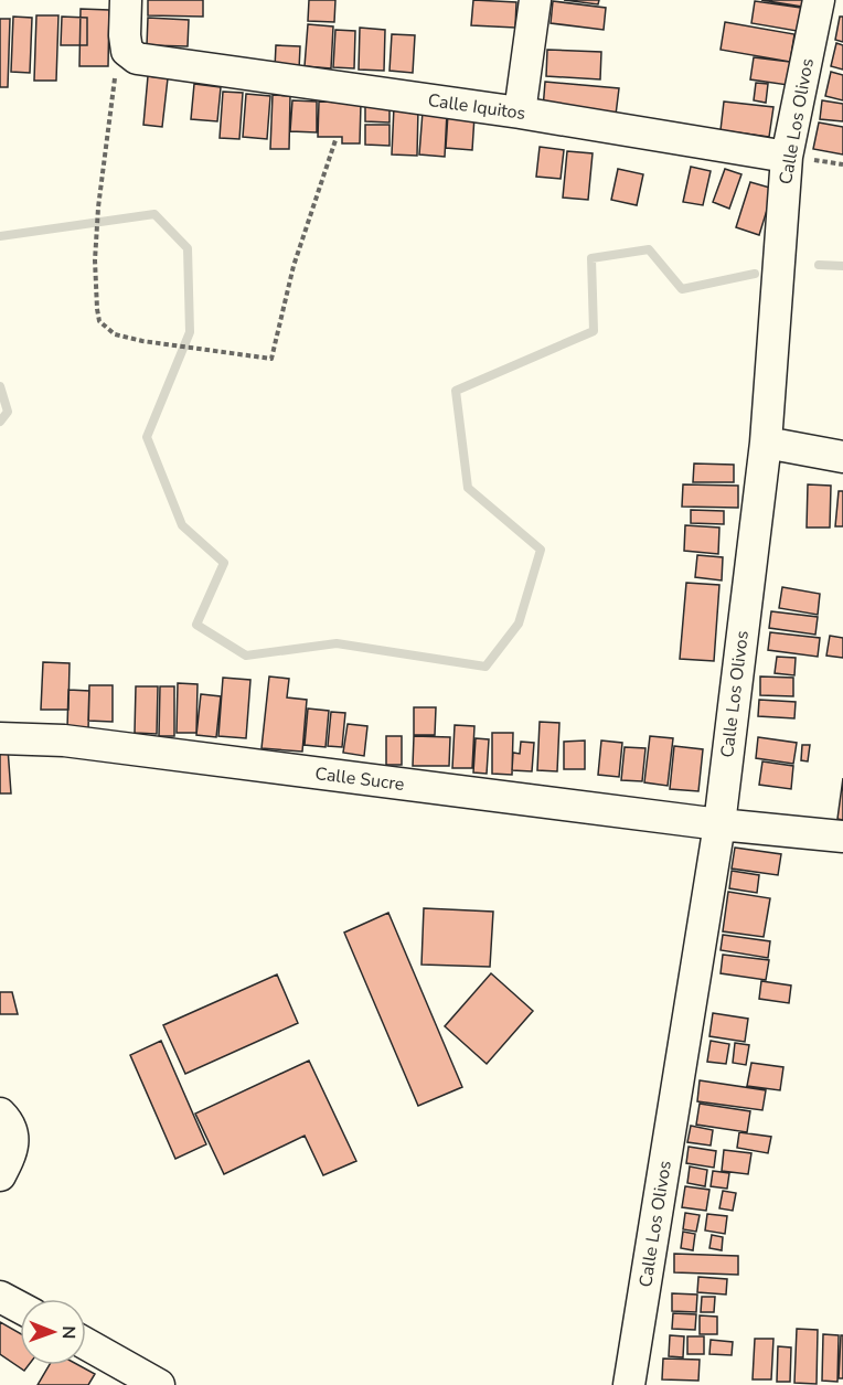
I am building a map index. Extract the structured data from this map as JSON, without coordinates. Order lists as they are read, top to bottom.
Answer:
{
  "streets": {
    "street": ["Calle Iquitos", "Calle Los Olivos", "Calle Sucre"]
  },
  "crossings": [
    ["Calle Iquitos", "Calle Los Olivos"],
    ["Calle Los Olivos", "Calle Sucre"]
  ],
  "north": "right"
}
